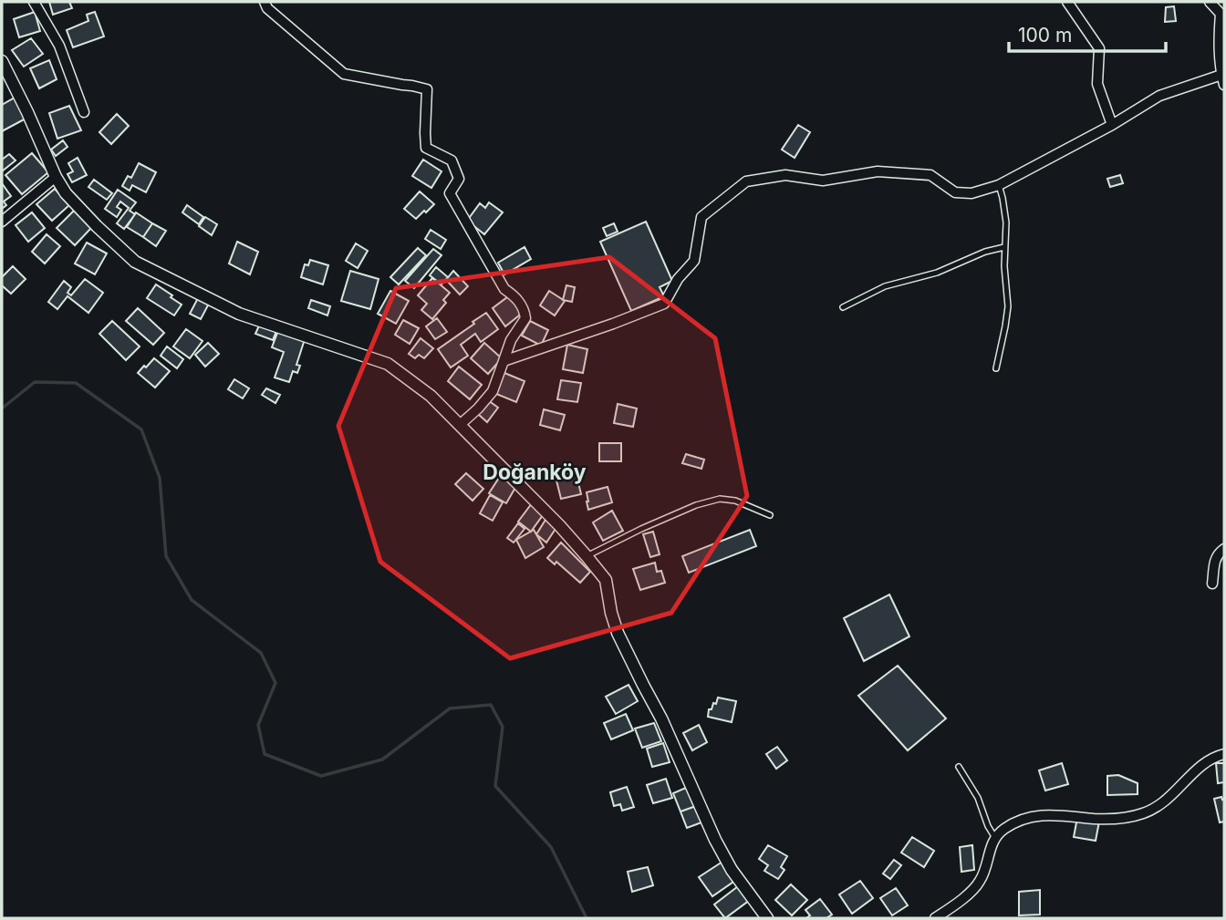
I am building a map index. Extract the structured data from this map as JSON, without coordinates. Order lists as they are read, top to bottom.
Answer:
{
  "districts": ["Doğanköy"],
  "scale_bar": "100 m"
}
